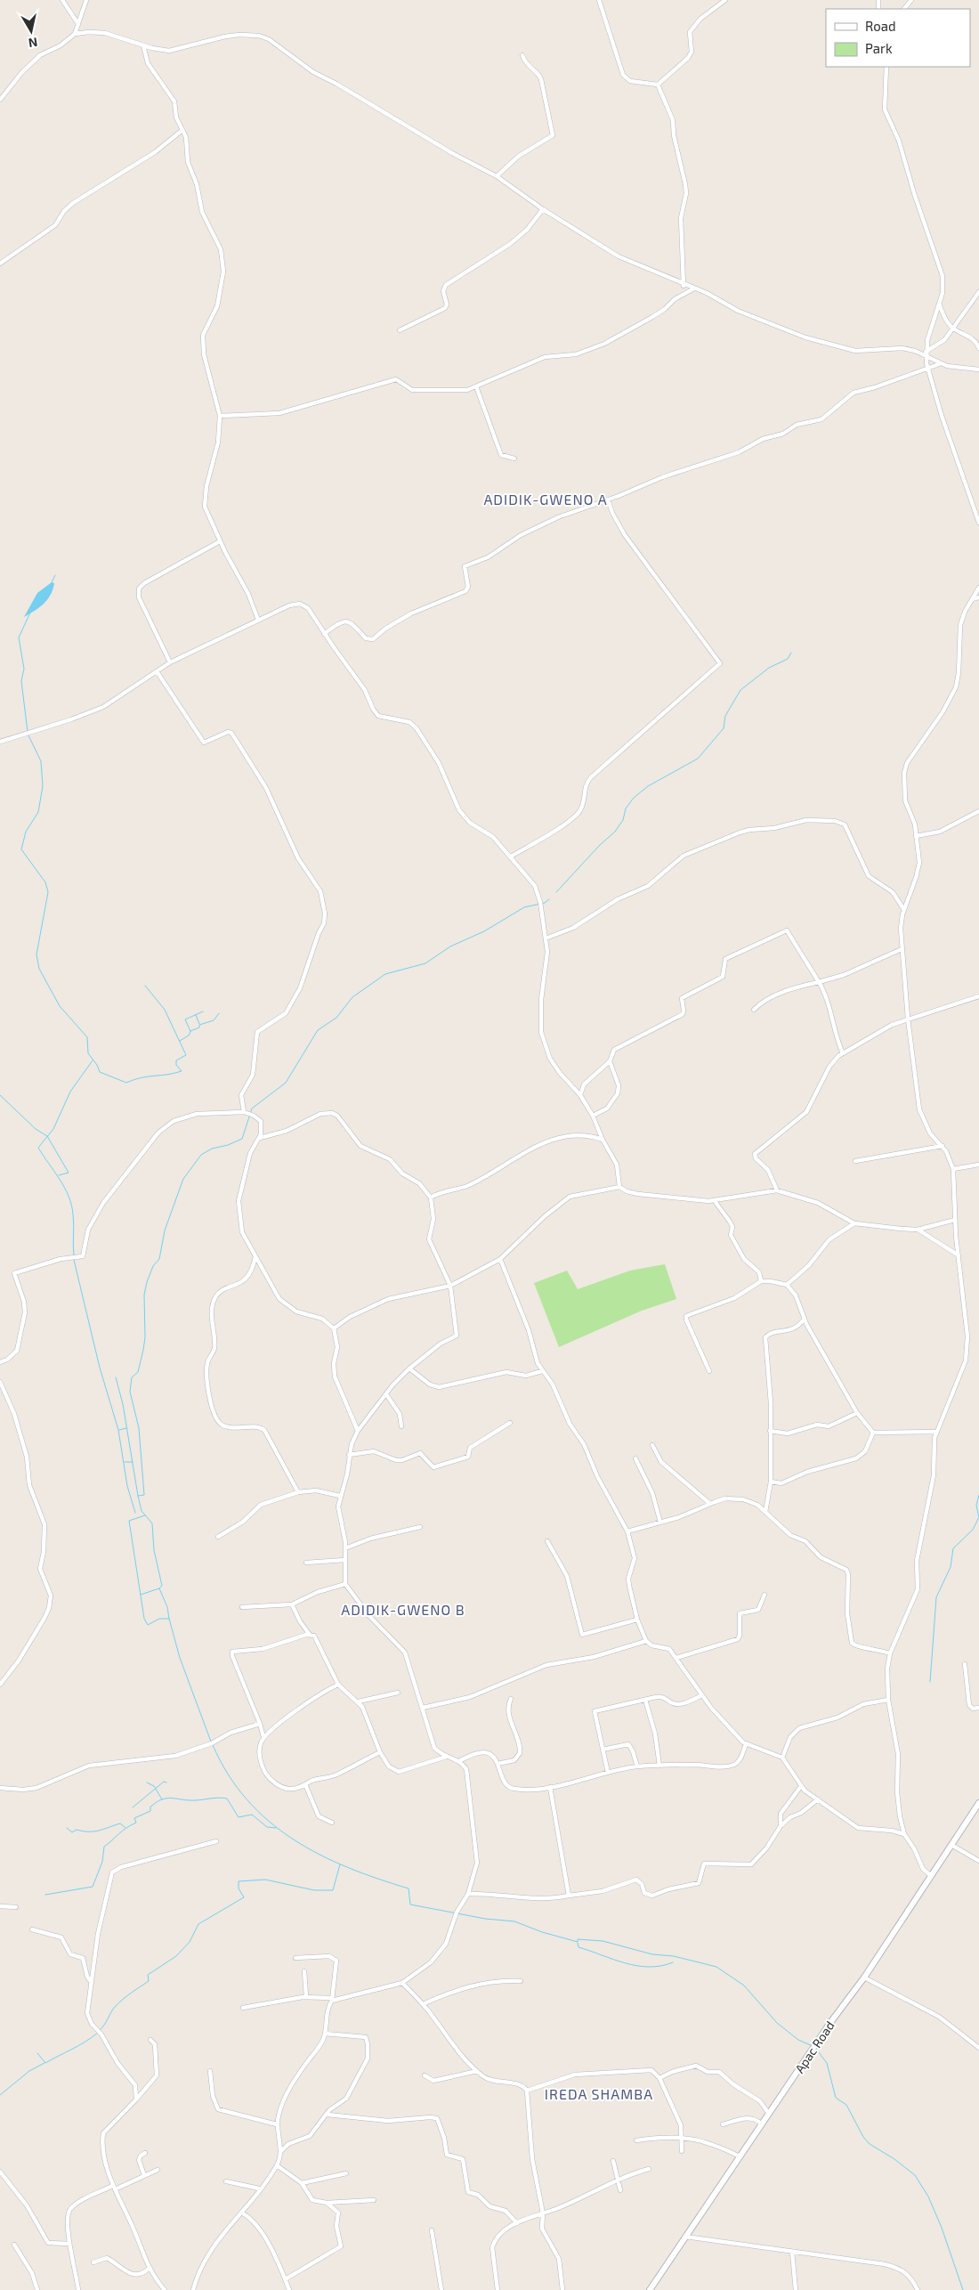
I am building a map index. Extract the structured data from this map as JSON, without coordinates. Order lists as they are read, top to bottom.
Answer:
{
  "streets": {
    "main road": ["Apac Road"]
  },
  "districts": ["ADIDIK-GWENO A", "ADIDIK-GWENO B", "IREDA SHAMBA"],
  "legend": ["Road", "Park"],
  "north": "bottom"
}
